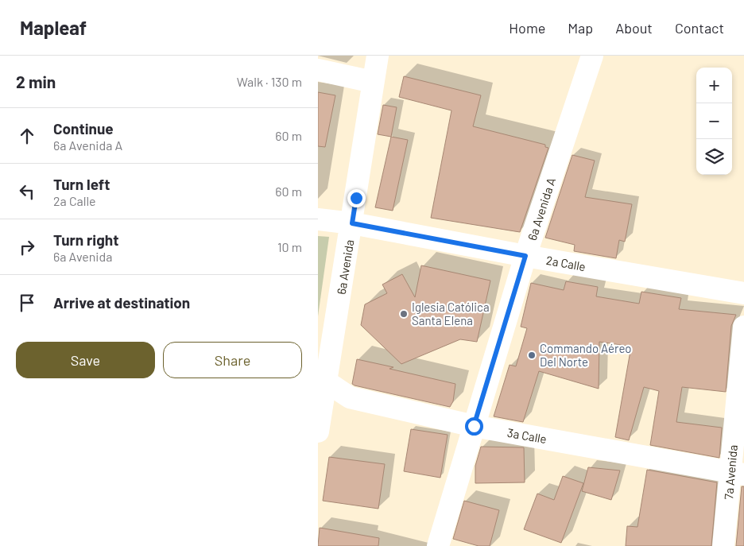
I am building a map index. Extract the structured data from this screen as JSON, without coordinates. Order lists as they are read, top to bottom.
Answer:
{
  "streets": {
    "street": [
      "6a Avenida A",
      "2a Calle",
      "6a Avenida",
      "3a Calle",
      "7a Avenida"
    ]
  },
  "crossings": [
    ["6a Avenida A", "2a Calle"],
    ["6a Avenida A", "3a Calle"],
    ["2a Calle", "6a Avenida"],
    ["6a Avenida", "3a Calle"],
    ["3a Calle", "7a Avenida"]
  ],
  "places": ["Iglesia Católica Santa Elena", "Commando Aéreo Del Norte"],
  "page": {
    "header": "Mapleaf",
    "nav": [
      "Home",
      "Map",
      "About",
      "Contact"
    ],
    "heading": ["2 min", "Walk · 130 m"],
    "map_buttons": ["+", "−"],
    "list": [
      ["Continue", "6a Avenida A", "60 m"],
      ["Turn left", "2a Calle", "60 m"],
      ["Turn right", "6a Avenida", "10 m"],
      "Arrive at destination"
    ],
    "buttons": ["Save", "Share"]
  }
}
